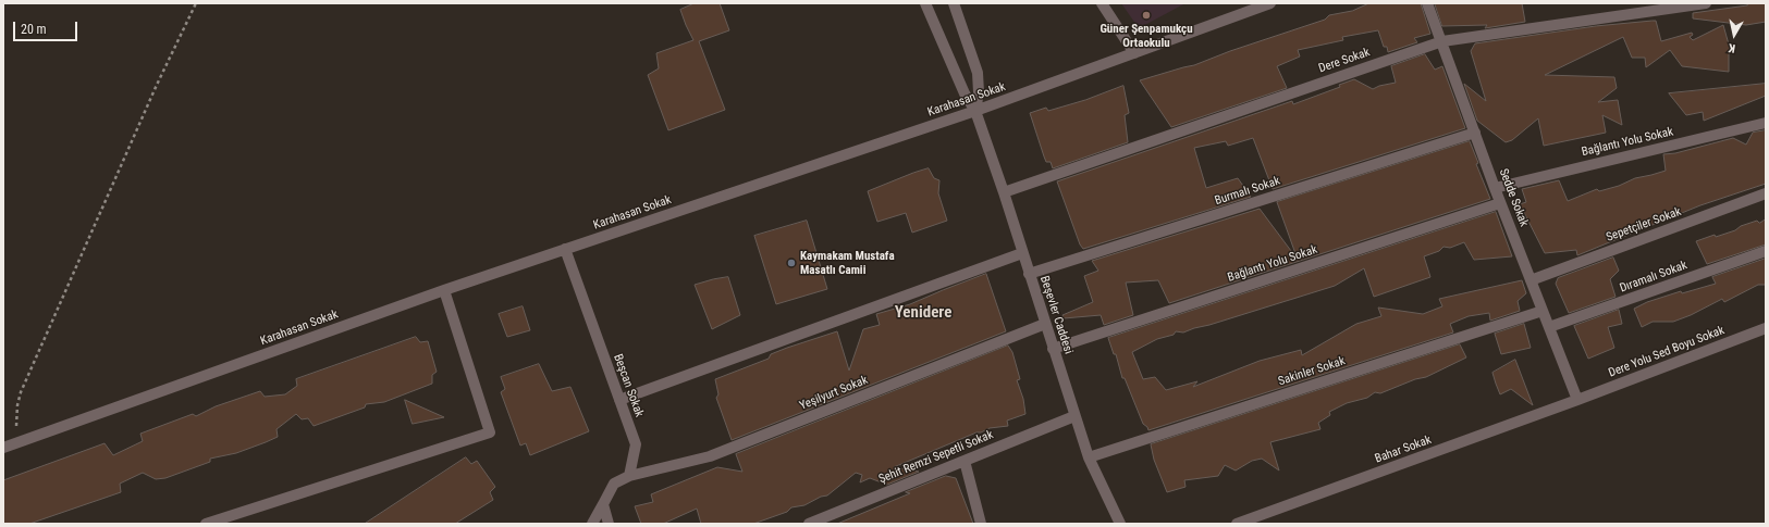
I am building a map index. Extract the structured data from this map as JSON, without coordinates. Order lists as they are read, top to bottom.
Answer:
{
  "streets": {
    "street": [
      "Dere Sokak",
      "Karahasan Sokak",
      "Bağlantı Yolu Sokak",
      "Burmalı Sokak",
      "Sedde Sokak",
      "Sepetçiler Sokak",
      "Dıramalı Sokak",
      "Beşevler Caddesi",
      "Dere Yolu Sed Boyu Sokak",
      "Sakinler Sokak",
      "Beşcan Sokak",
      "Yeşilyurt Sokak",
      "Bahar Sokak",
      "Şehit Remzi Sepetli Sokak"
    ]
  },
  "crossings": [
    ["Dere Sokak", "Sedde Sokak"],
    ["Dere Sokak", "Beşevler Caddesi"],
    ["Karahasan Sokak", "Beşevler Caddesi"],
    ["Karahasan Sokak", "Beşcan Sokak"],
    ["Bağlantı Yolu Sokak", "Sedde Sokak"],
    ["Bağlantı Yolu Sokak", "Beşevler Caddesi"],
    ["Burmalı Sokak", "Sedde Sokak"],
    ["Burmalı Sokak", "Beşevler Caddesi"],
    ["Sedde Sokak", "Sepetçiler Sokak"],
    ["Sedde Sokak", "Dıramalı Sokak"],
    ["Sedde Sokak", "Dere Yolu Sed Boyu Sokak"],
    ["Sedde Sokak", "Sakinler Sokak"],
    ["Sedde Sokak", "Bahar Sokak"],
    ["Beşevler Caddesi", "Sakinler Sokak"],
    ["Beşevler Caddesi", "Yeşilyurt Sokak"],
    ["Beşevler Caddesi", "Şehit Remzi Sepetli Sokak"],
    ["Dere Yolu Sed Boyu Sokak", "Bahar Sokak"],
    ["Beşcan Sokak", "Yeşilyurt Sokak"]
  ],
  "districts": ["Yenidere"],
  "places": ["Güner Şenpamukçu Ortaokulu", "Kaymakam Mustafa Masatlı Camii"],
  "scale_bar": "20 m",
  "north": "bottom"
}
